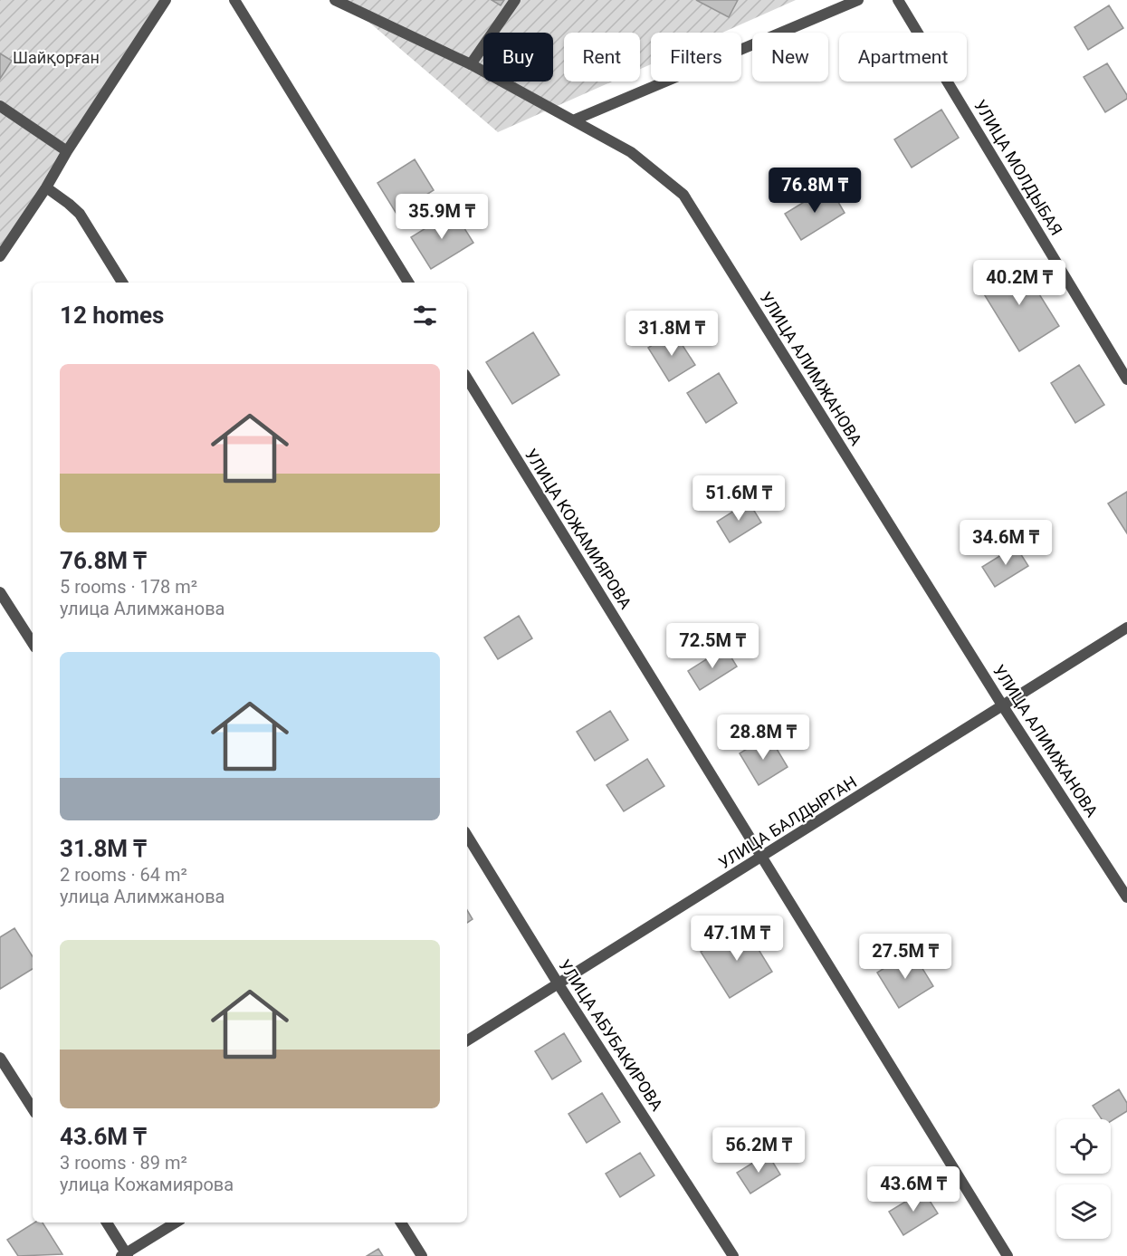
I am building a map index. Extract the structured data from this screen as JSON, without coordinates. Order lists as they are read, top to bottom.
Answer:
{
  "streets": {
    "street": [
      "УЛИЦА МОЛДЫБАЯ",
      "УЛИЦА АЛИМЖАНОВА",
      "УЛИЦА КОЖАМИЯРОВА",
      "УЛИЦА БАЛДЫРГАН",
      "УЛИЦА АБУБАКИРОВА"
    ]
  },
  "crossings": [
    ["УЛИЦА АЛИМЖАНОВА", "УЛИЦА БАЛДЫРГАН"],
    ["УЛИЦА КОЖАМИЯРОВА", "УЛИЦА БАЛДЫРГАН"],
    ["УЛИЦА БАЛДЫРГАН", "УЛИЦА АБУБАКИРОВА"]
  ],
  "parks": ["Шайқорған"],
  "page": {
    "chip": [
      "Buy",
      "Rent",
      "Filters",
      "New",
      "Apartment"
    ],
    "price": [
      "76.8M ₸",
      "35.9M ₸",
      "40.2M ₸",
      "31.8M ₸",
      "51.6M ₸",
      "34.6M ₸",
      "72.5M ₸",
      "28.8M ₸",
      "47.1M ₸",
      "27.5M ₸",
      "56.2M ₸",
      "43.6M ₸"
    ],
    "heading": "12 homes",
    "list": [
      {
        "name": "76.8M ₸",
        "note": "5 rooms · 178 m² · улица Алимжанова"
      },
      {
        "name": "31.8M ₸",
        "note": "2 rooms · 64 m² · улица Алимжанова"
      },
      {
        "name": "43.6M ₸",
        "note": "3 rooms · 89 m² · улица Кожамиярова"
      }
    ]
  }
}
